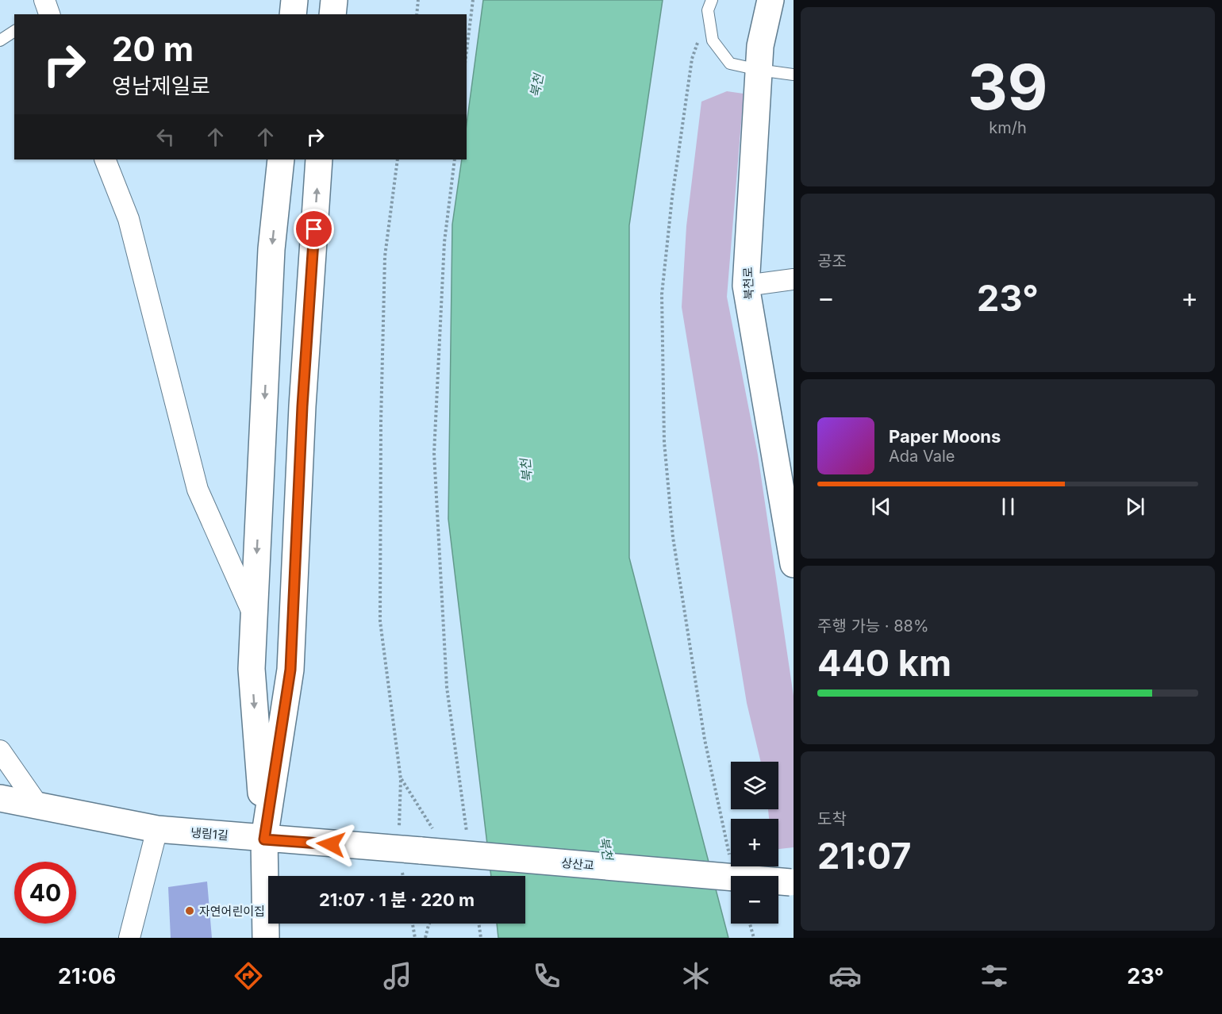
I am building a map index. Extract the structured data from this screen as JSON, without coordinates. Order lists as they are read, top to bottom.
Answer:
{
  "streets": {
    "street": ["북천로", "냉림1길", "상산교"]
  },
  "crossings": [
    ["냉림1길", "상산교"]
  ],
  "water": ["북천"],
  "places": ["자연어린이집"],
  "page": {
    "tile": [
      ["39", "km/h"],
      "공조",
      ["주행 가능 · 88%", "440 km"],
      ["도착", "21:07"]
    ],
    "turn": ["20 m", "영남제일로"],
    "heat": ["−", "23°", "+"],
    "song": ["Paper Moons", "Ada Vale"],
    "map_buttons": ["+", "−"],
    "limit": "40",
    "trip": "21:07 · 1 분 · 220 m",
    "tabs": ["21:06", "23°"]
  }
}
